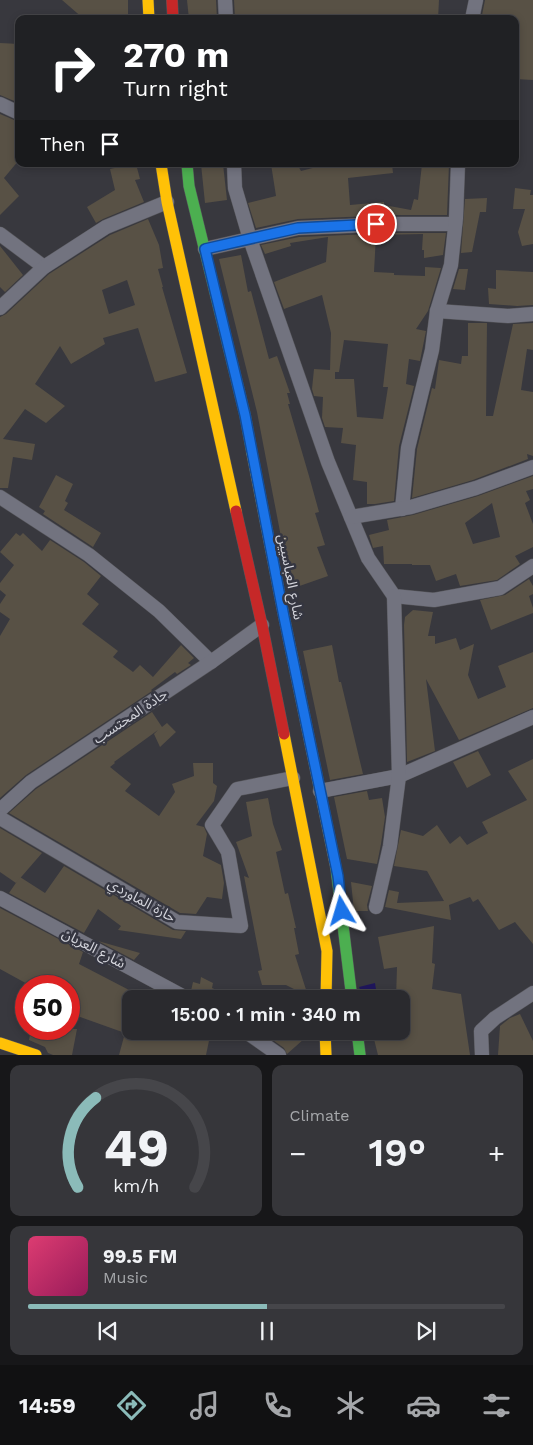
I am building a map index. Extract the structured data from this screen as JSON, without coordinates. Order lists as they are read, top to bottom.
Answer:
{
  "streets": {
    "main road": ["شارع العباسيين"],
    "street": ["جادة المحتسب", "حارة الماوردي", "شارع العريان"]
  },
  "page": {
    "turn": ["270 m", "Turn right"],
    "then": "Then",
    "limit": "50",
    "trip": "15:00 · 1 min · 340 m",
    "tile": "Climate",
    "heat": ["−", "19°", "+"],
    "song": ["99.5 FM", "Music"],
    "tabs": "14:59",
    "gauge": ["49", "km/h"]
  }
}
